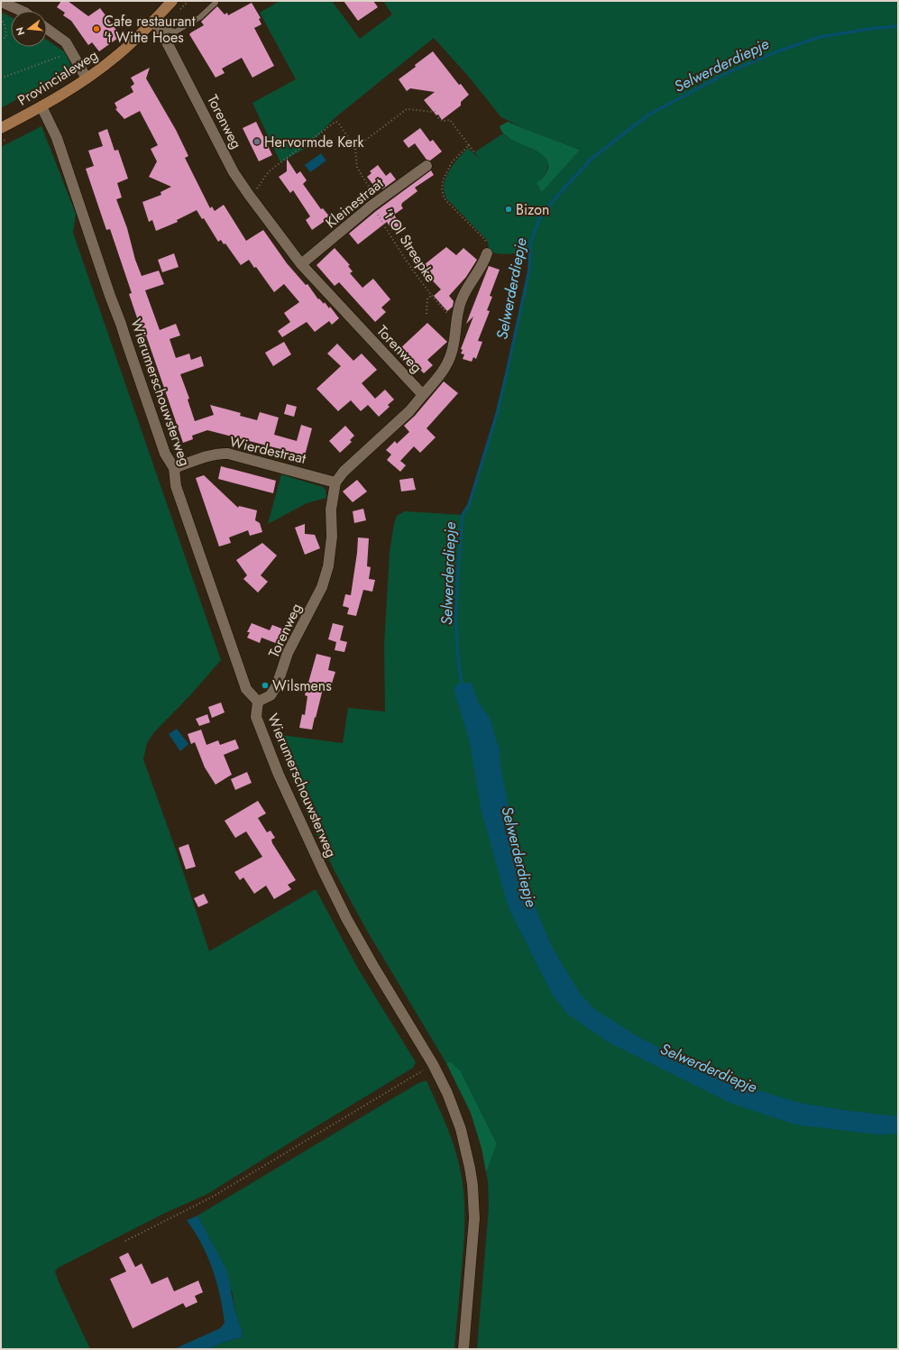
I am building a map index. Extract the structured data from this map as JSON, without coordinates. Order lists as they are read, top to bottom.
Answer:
{
  "streets": {
    "main road": ["Provincialeweg"],
    "street": [
      "Torenweg",
      "Kleinestraat",
      "Wierumerschouwsterweg",
      "Wierdestraat"
    ],
    "path": ["'t Ol Streepke"]
  },
  "crossings": [
    ["Provincialeweg", "Torenweg"],
    ["Provincialeweg", "Wierumerschouwsterweg"],
    ["Torenweg", "Kleinestraat"],
    ["Torenweg", "Wierumerschouwsterweg"],
    ["Torenweg", "Wierdestraat"],
    ["Kleinestraat", "'t Ol Streepke"],
    ["Wierumerschouwsterweg", "Wierdestraat"]
  ],
  "water": ["Selwerderdiepje"],
  "places": [
    "Cafe restaurant 't Witte Hoes",
    "Hervormde Kerk",
    "Bizon",
    "Wilsmens"
  ],
  "north": "left"
}
